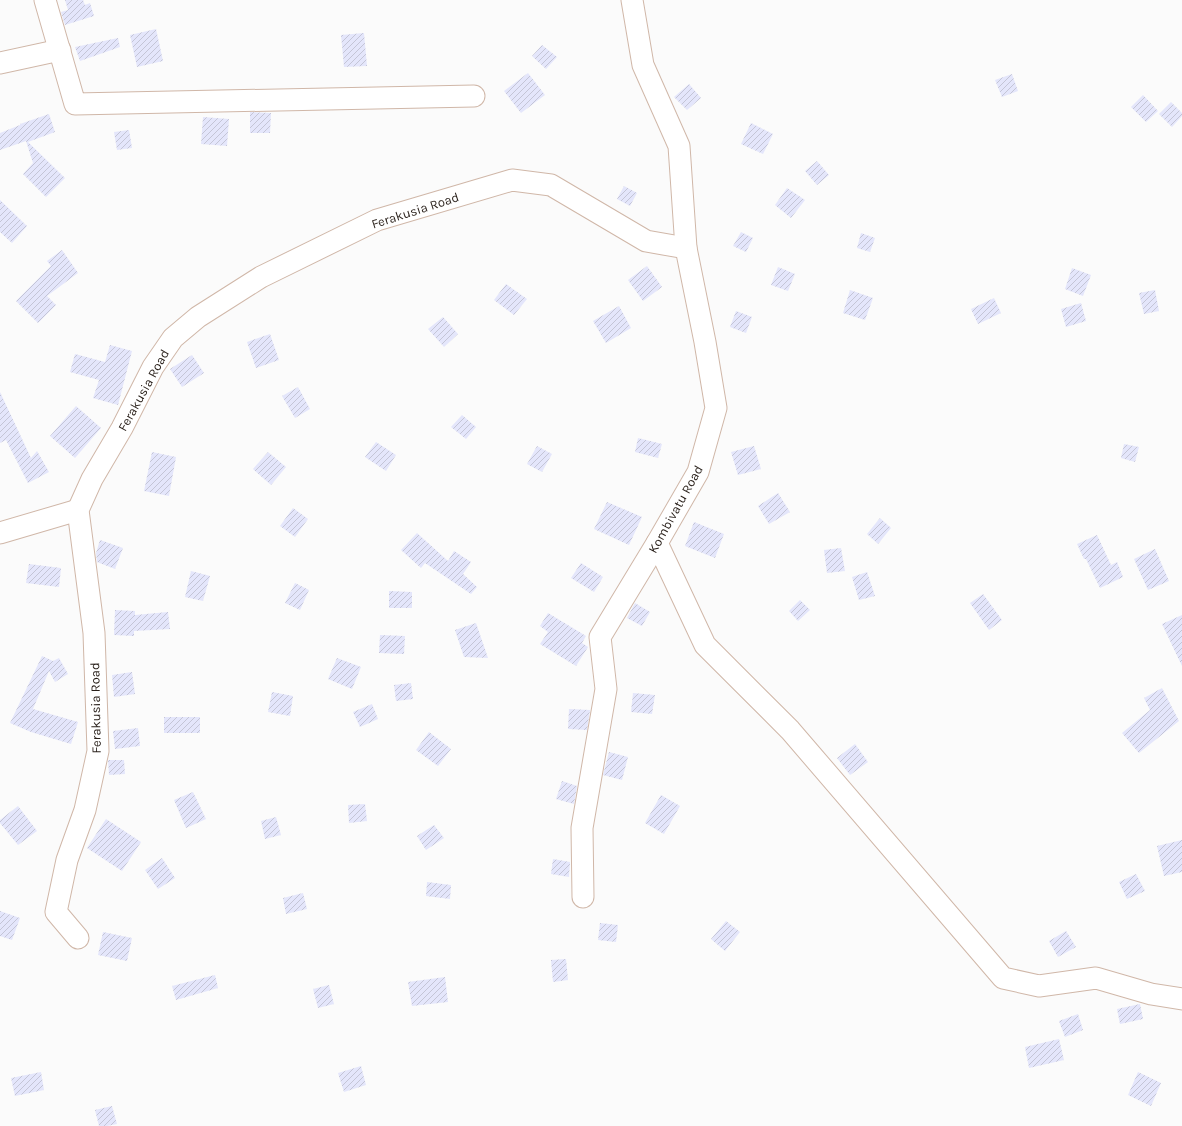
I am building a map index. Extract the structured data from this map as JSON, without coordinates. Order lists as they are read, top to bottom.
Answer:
{
  "streets": {
    "street": ["Ferakusia Road", "Kombivatu Road"]
  },
  "crossings": [
    ["Ferakusia Road", "Kombivatu Road"]
  ]
}
